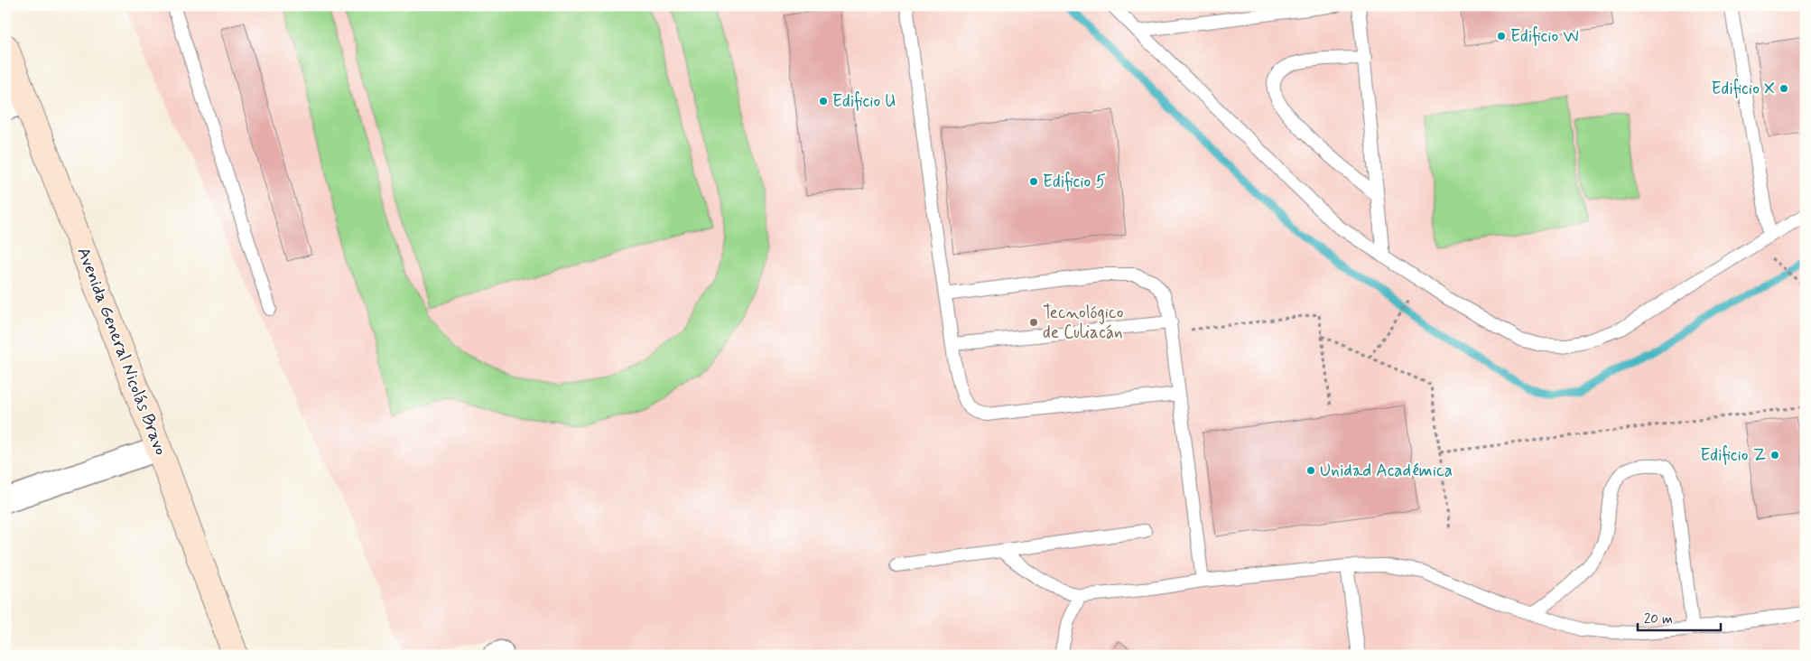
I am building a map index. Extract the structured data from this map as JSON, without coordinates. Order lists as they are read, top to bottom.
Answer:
{
  "streets": {
    "main road": ["Avenida General Nicolás Bravo"]
  },
  "places": [
    "Edificio W",
    "Edificio X",
    "Edificio U",
    "Edificio 5",
    "Tecnológico de Culiacán",
    "Edificio Z",
    "Unidad Académica"
  ],
  "scale_bar": "20 m"
}
